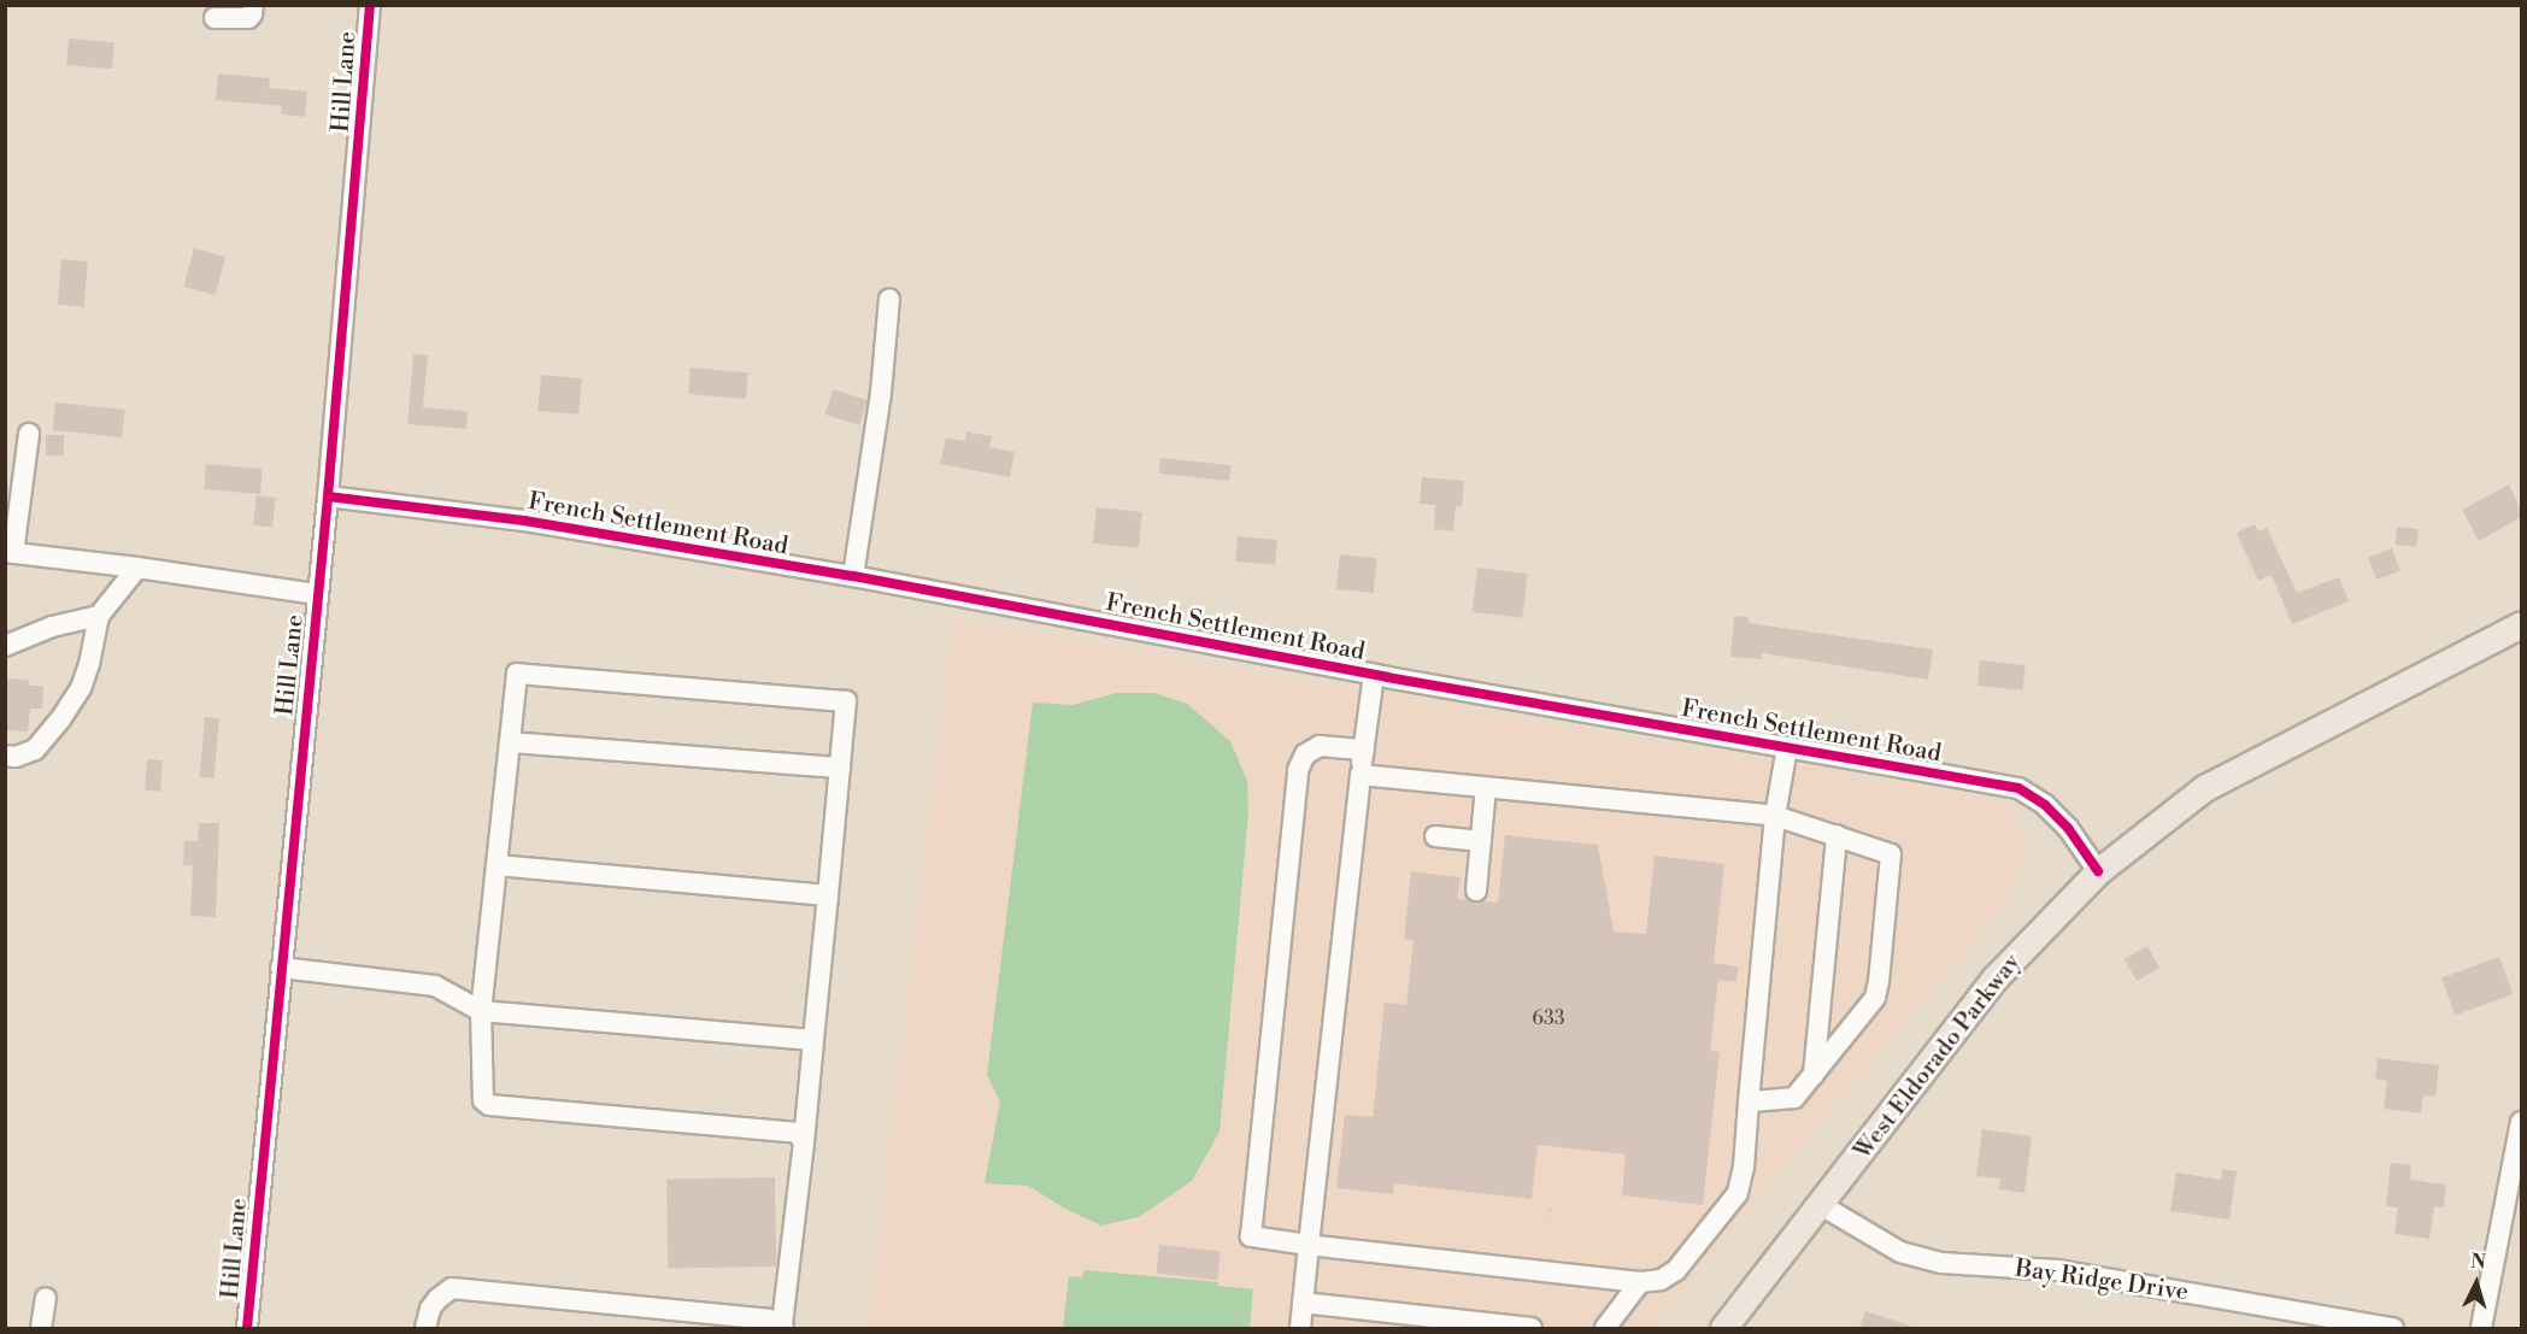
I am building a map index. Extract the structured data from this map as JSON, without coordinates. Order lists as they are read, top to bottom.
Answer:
{
  "streets": {
    "main road": ["West Eldorado Parkway"],
    "street": ["Hill Lane", "French Settlement Road", "Bay Ridge Drive"]
  },
  "crossings": [
    ["Hill Lane", "French Settlement Road"],
    ["French Settlement Road", "West Eldorado Parkway"],
    ["West Eldorado Parkway", "Bay Ridge Drive"]
  ],
  "house_numbers": ["633"],
  "north": "top"
}
